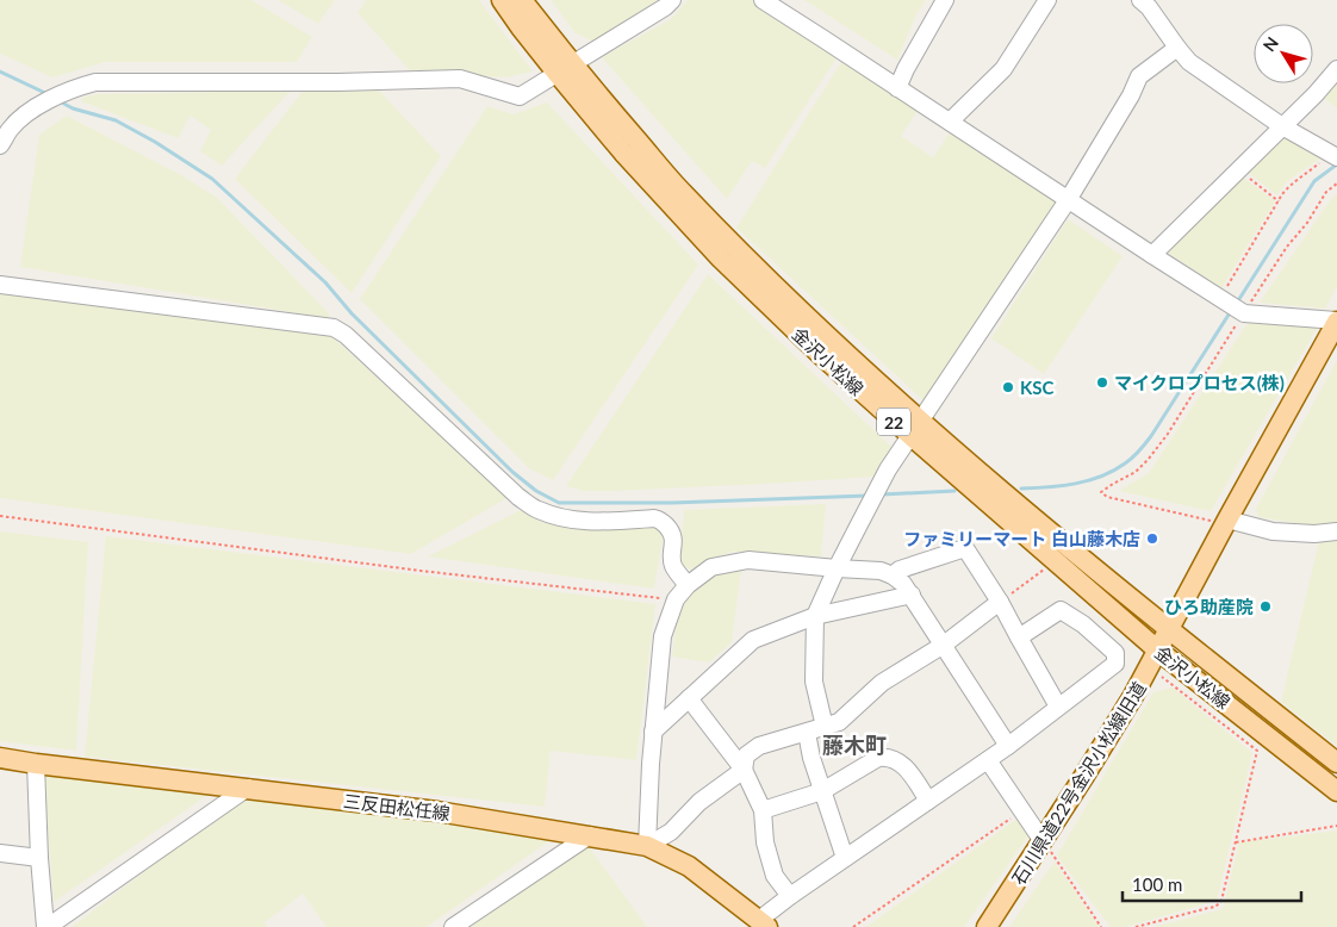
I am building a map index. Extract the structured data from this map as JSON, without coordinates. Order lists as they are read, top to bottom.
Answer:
{
  "streets": {
    "main road": [
      "金沢小松線",
      "22",
      "石川県道22号金沢小松線旧道",
      "三反田松任線"
    ]
  },
  "crossings": [
    ["金沢小松線", "石川県道22号金沢小松線旧道"]
  ],
  "districts": ["藤木町"],
  "places": [
    "マイクロプロセス(株)",
    "KSC",
    "ファミリーマート 白山藤木店",
    "ひろ助産院"
  ],
  "scale_bar": "100 m",
  "north": "top left"
}
